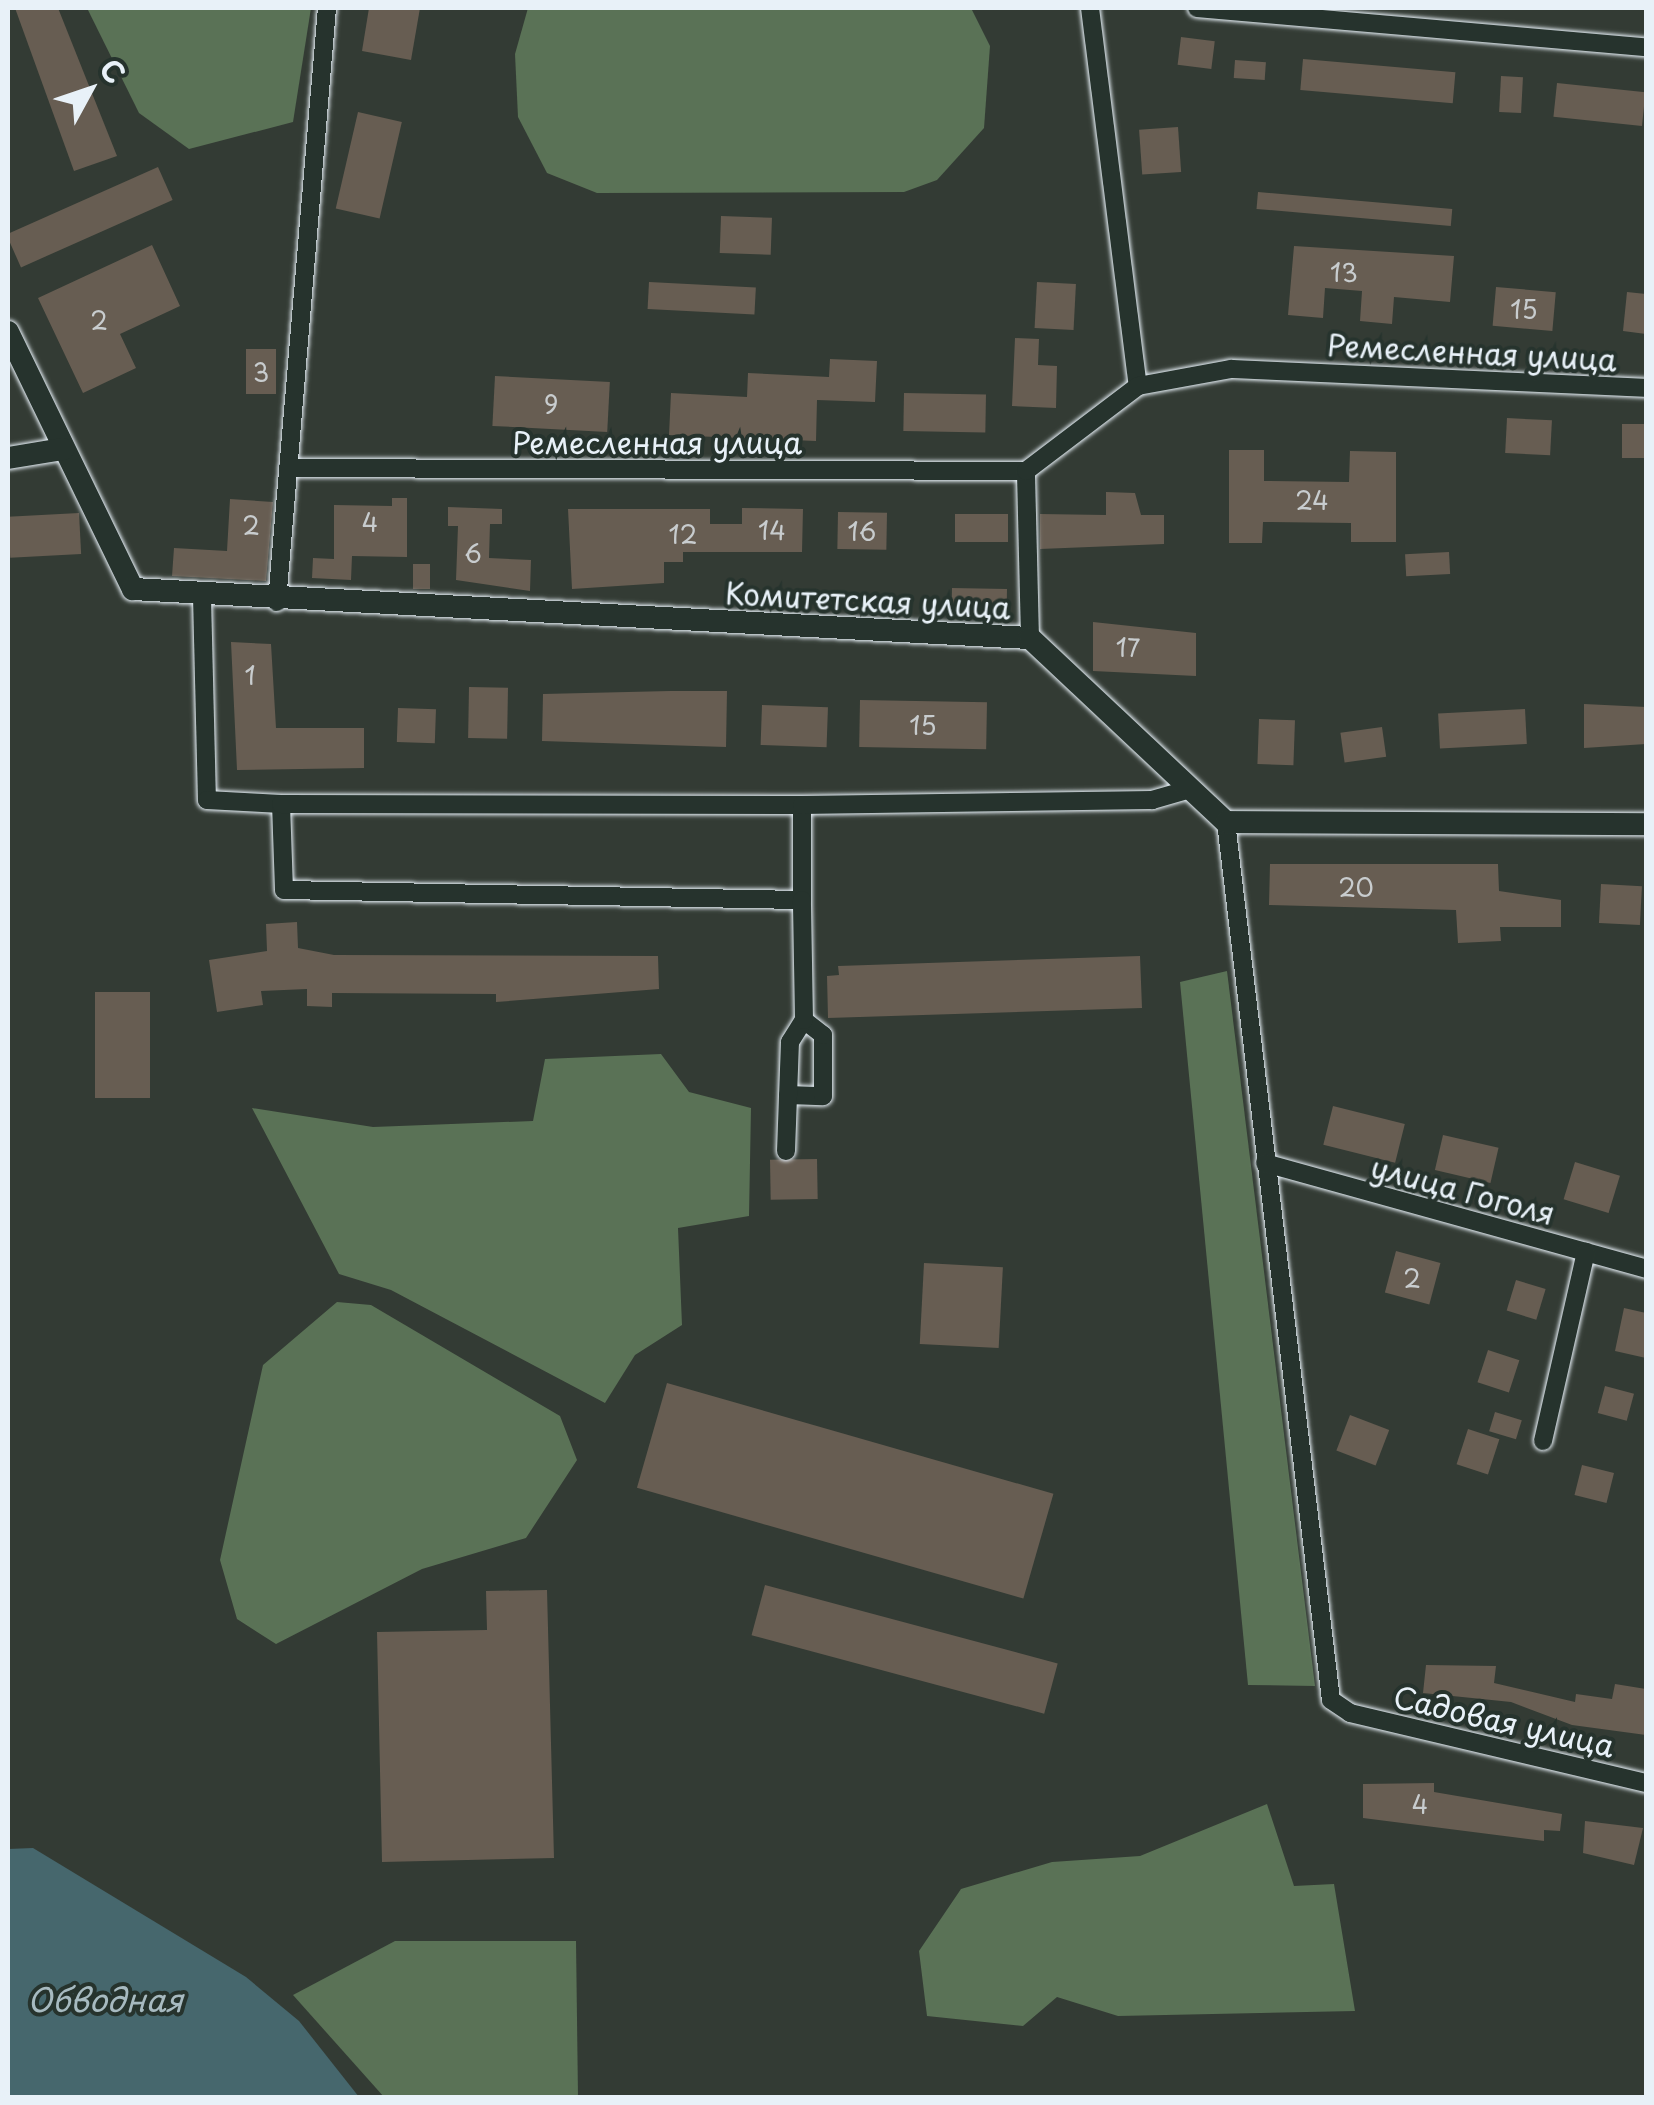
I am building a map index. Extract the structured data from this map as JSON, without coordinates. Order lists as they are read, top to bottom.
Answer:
{
  "streets": {
    "street": [
      "Ремесленная улица",
      "Комитетская улица",
      "улица Гоголя",
      "Садовая улица"
    ]
  },
  "crossings": [
    ["улица Гоголя", "Садовая улица"]
  ],
  "water": ["Обводная"],
  "house_numbers": [
    "13",
    "15",
    "2",
    "3",
    "9",
    "24",
    "4",
    "2",
    "14",
    "16",
    "12",
    "6",
    "17",
    "1",
    "15",
    "20",
    "2",
    "4"
  ],
  "north": "top right"
}
